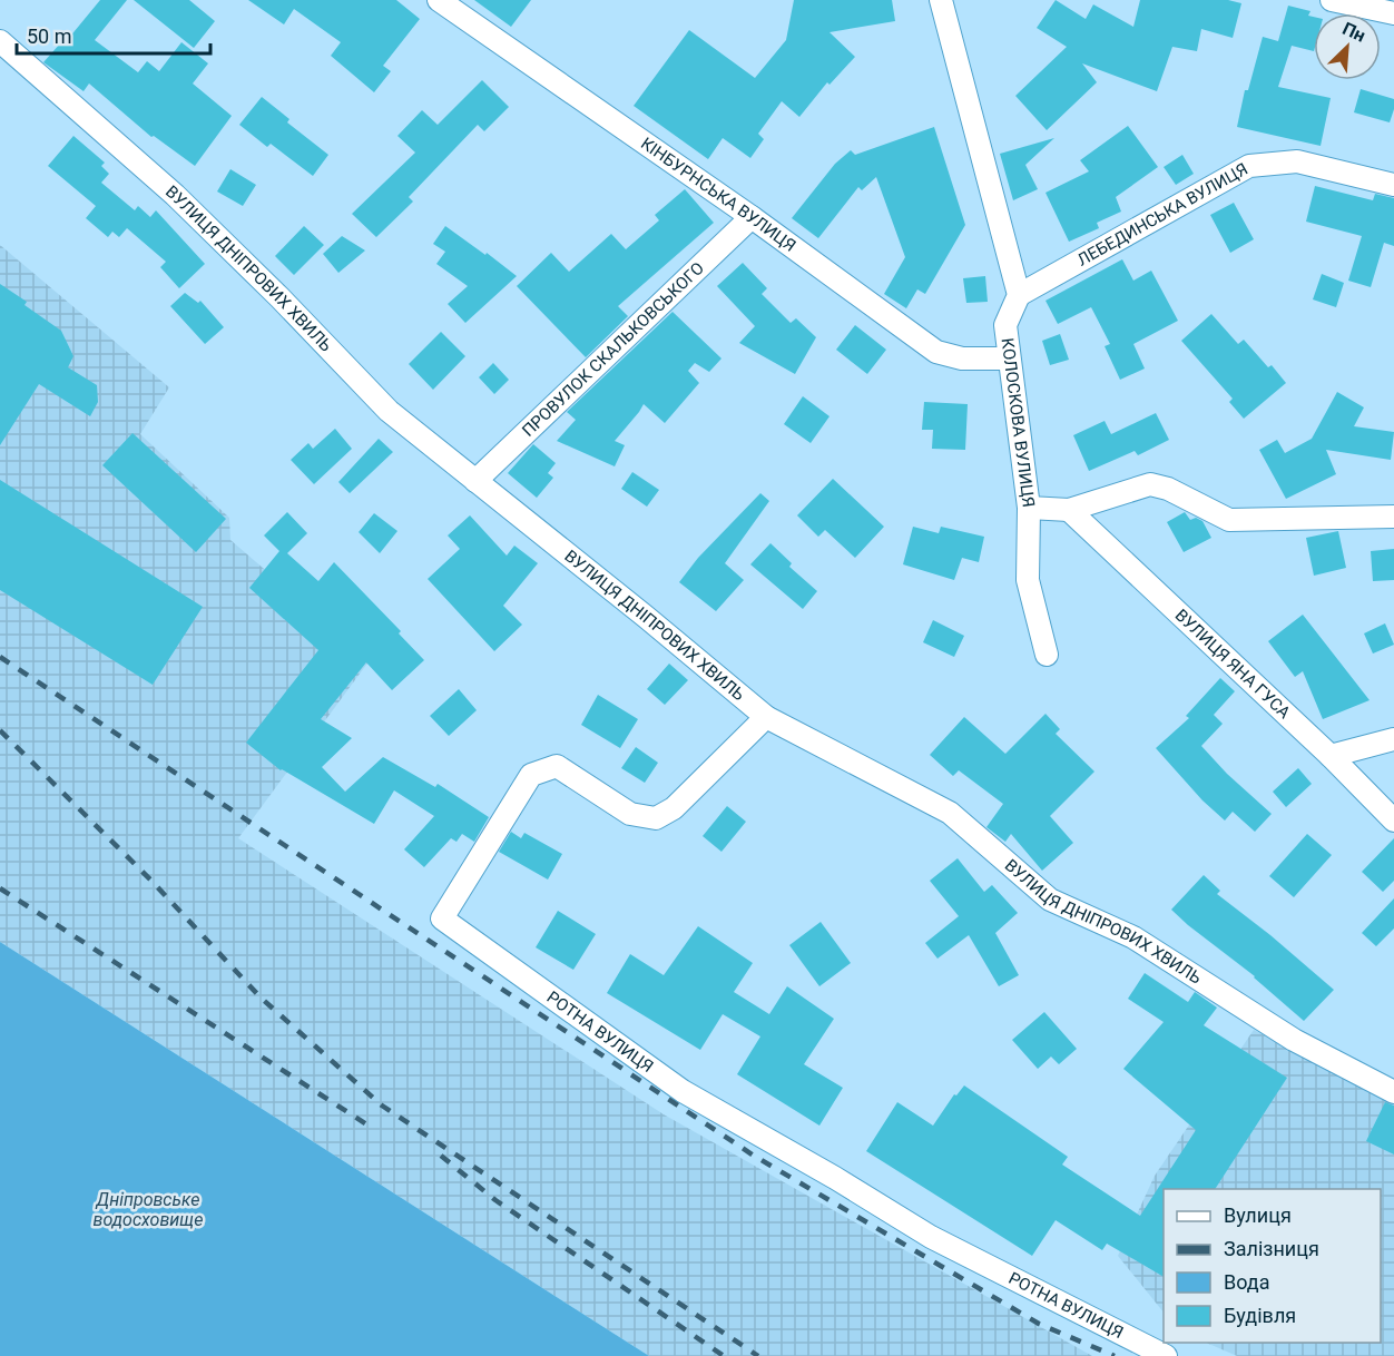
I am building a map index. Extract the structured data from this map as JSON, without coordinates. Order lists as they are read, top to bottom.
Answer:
{
  "streets": {
    "street": [
      "КІНБУРНСЬКА ВУЛИЦЯ",
      "ЛЕБЕДИНСЬКА ВУЛИЦЯ",
      "ВУЛИЦЯ ДНІПРОВИХ ХВИЛЬ",
      "ПРОВУЛОК СКАЛЬКОВСЬКОГО",
      "КОЛОСКОВА ВУЛИЦЯ",
      "ВУЛИЦЯ ЯНА ГУСА",
      "РОТНА ВУЛИЦЯ"
    ]
  },
  "crossings": [
    ["КІНБУРНСЬКА ВУЛИЦЯ", "ПРОВУЛОК СКАЛЬКОВСЬКОГО"],
    ["КІНБУРНСЬКА ВУЛИЦЯ", "КОЛОСКОВА ВУЛИЦЯ"],
    ["ЛЕБЕДИНСЬКА ВУЛИЦЯ", "КОЛОСКОВА ВУЛИЦЯ"],
    ["ВУЛИЦЯ ДНІПРОВИХ ХВИЛЬ", "ПРОВУЛОК СКАЛЬКОВСЬКОГО"],
    ["ВУЛИЦЯ ДНІПРОВИХ ХВИЛЬ", "РОТНА ВУЛИЦЯ"]
  ],
  "water": ["Дніпровське водосховище"],
  "legend": [
    "Вулиця",
    "Залізниця",
    "Вода",
    "Будівля"
  ],
  "scale_bar": "50 m",
  "north": "top right"
}
